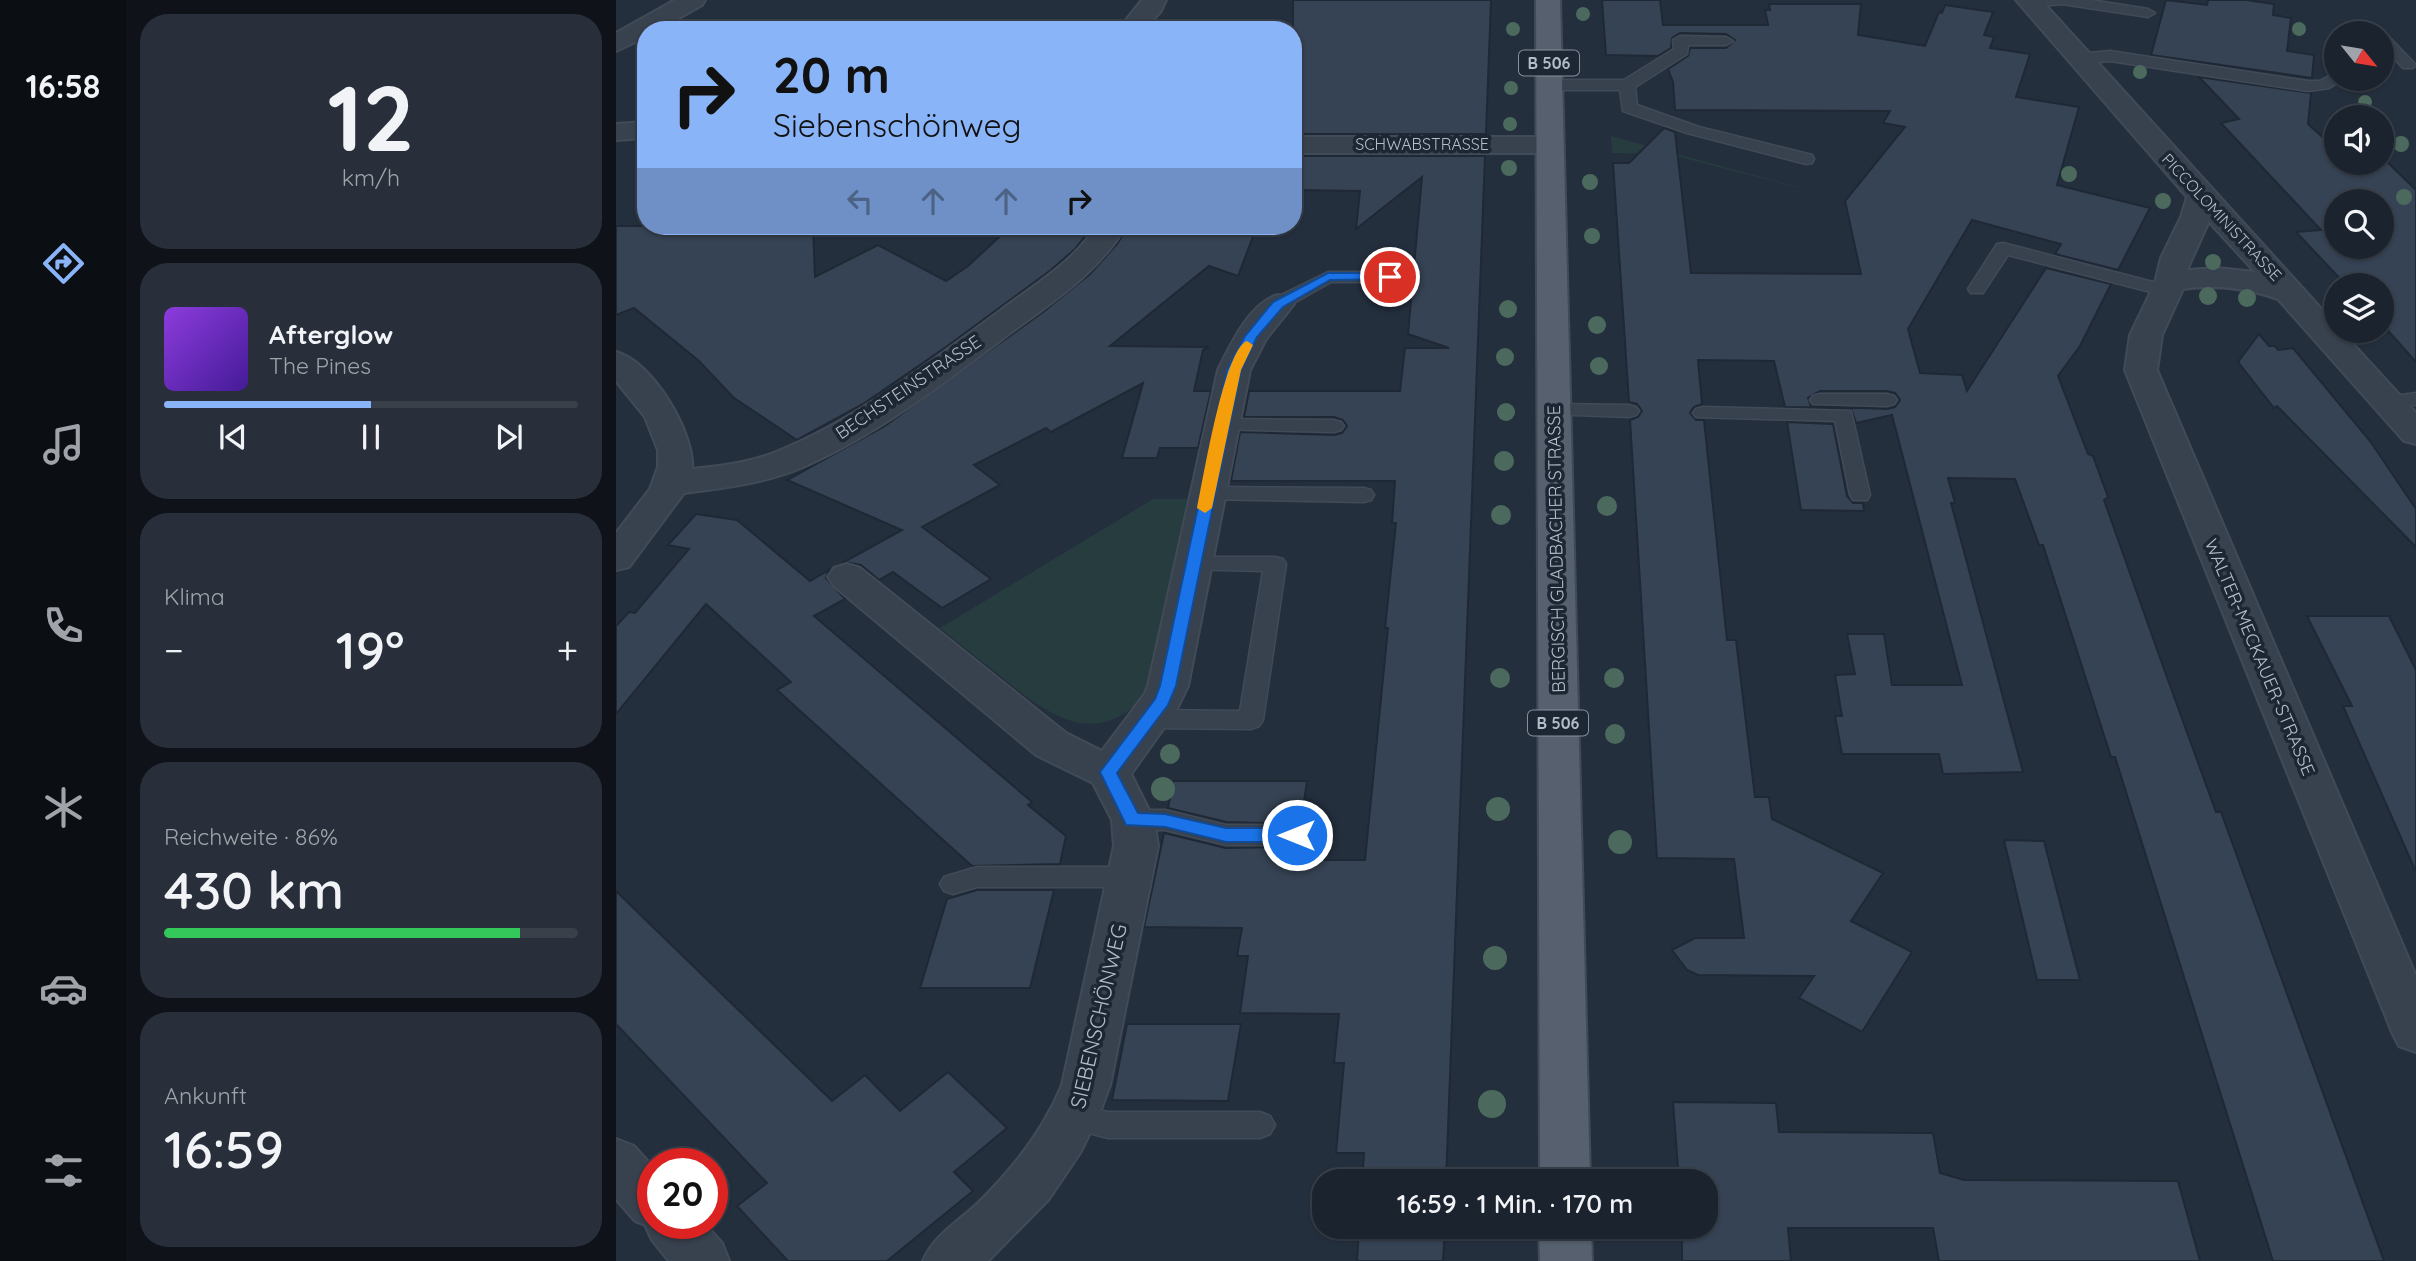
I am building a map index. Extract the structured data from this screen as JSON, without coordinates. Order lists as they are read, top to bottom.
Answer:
{
  "streets": {
    "main road": ["B 506", "BERGISCH GLADBACHER STRASSE"],
    "street": [
      "SCHWABSTRASSE",
      "PICCOLOMINISTRASSE",
      "BECHSTEINSTRASSE",
      "WALTER-MECKAUER-STRASSE",
      "SIEBENSCHÖNWEG"
    ]
  },
  "crossings": [
    ["SCHWABSTRASSE", "BERGISCH GLADBACHER STRASSE"],
    ["PICCOLOMINISTRASSE", "WALTER-MECKAUER-STRASSE"]
  ],
  "north": "bottom right",
  "page": {
    "tabs": "16:58",
    "tile": [
      ["12", "km/h"],
      "Klima",
      ["Reichweite · 86%", "430 km"],
      ["Ankunft", "16:59"]
    ],
    "turn": ["20 m", "Siebenschönweg"],
    "song": ["Afterglow", "The Pines"],
    "heat": ["−", "19°", "+"],
    "limit": "20",
    "trip": "16:59 · 1 Min. · 170 m"
  }
}
